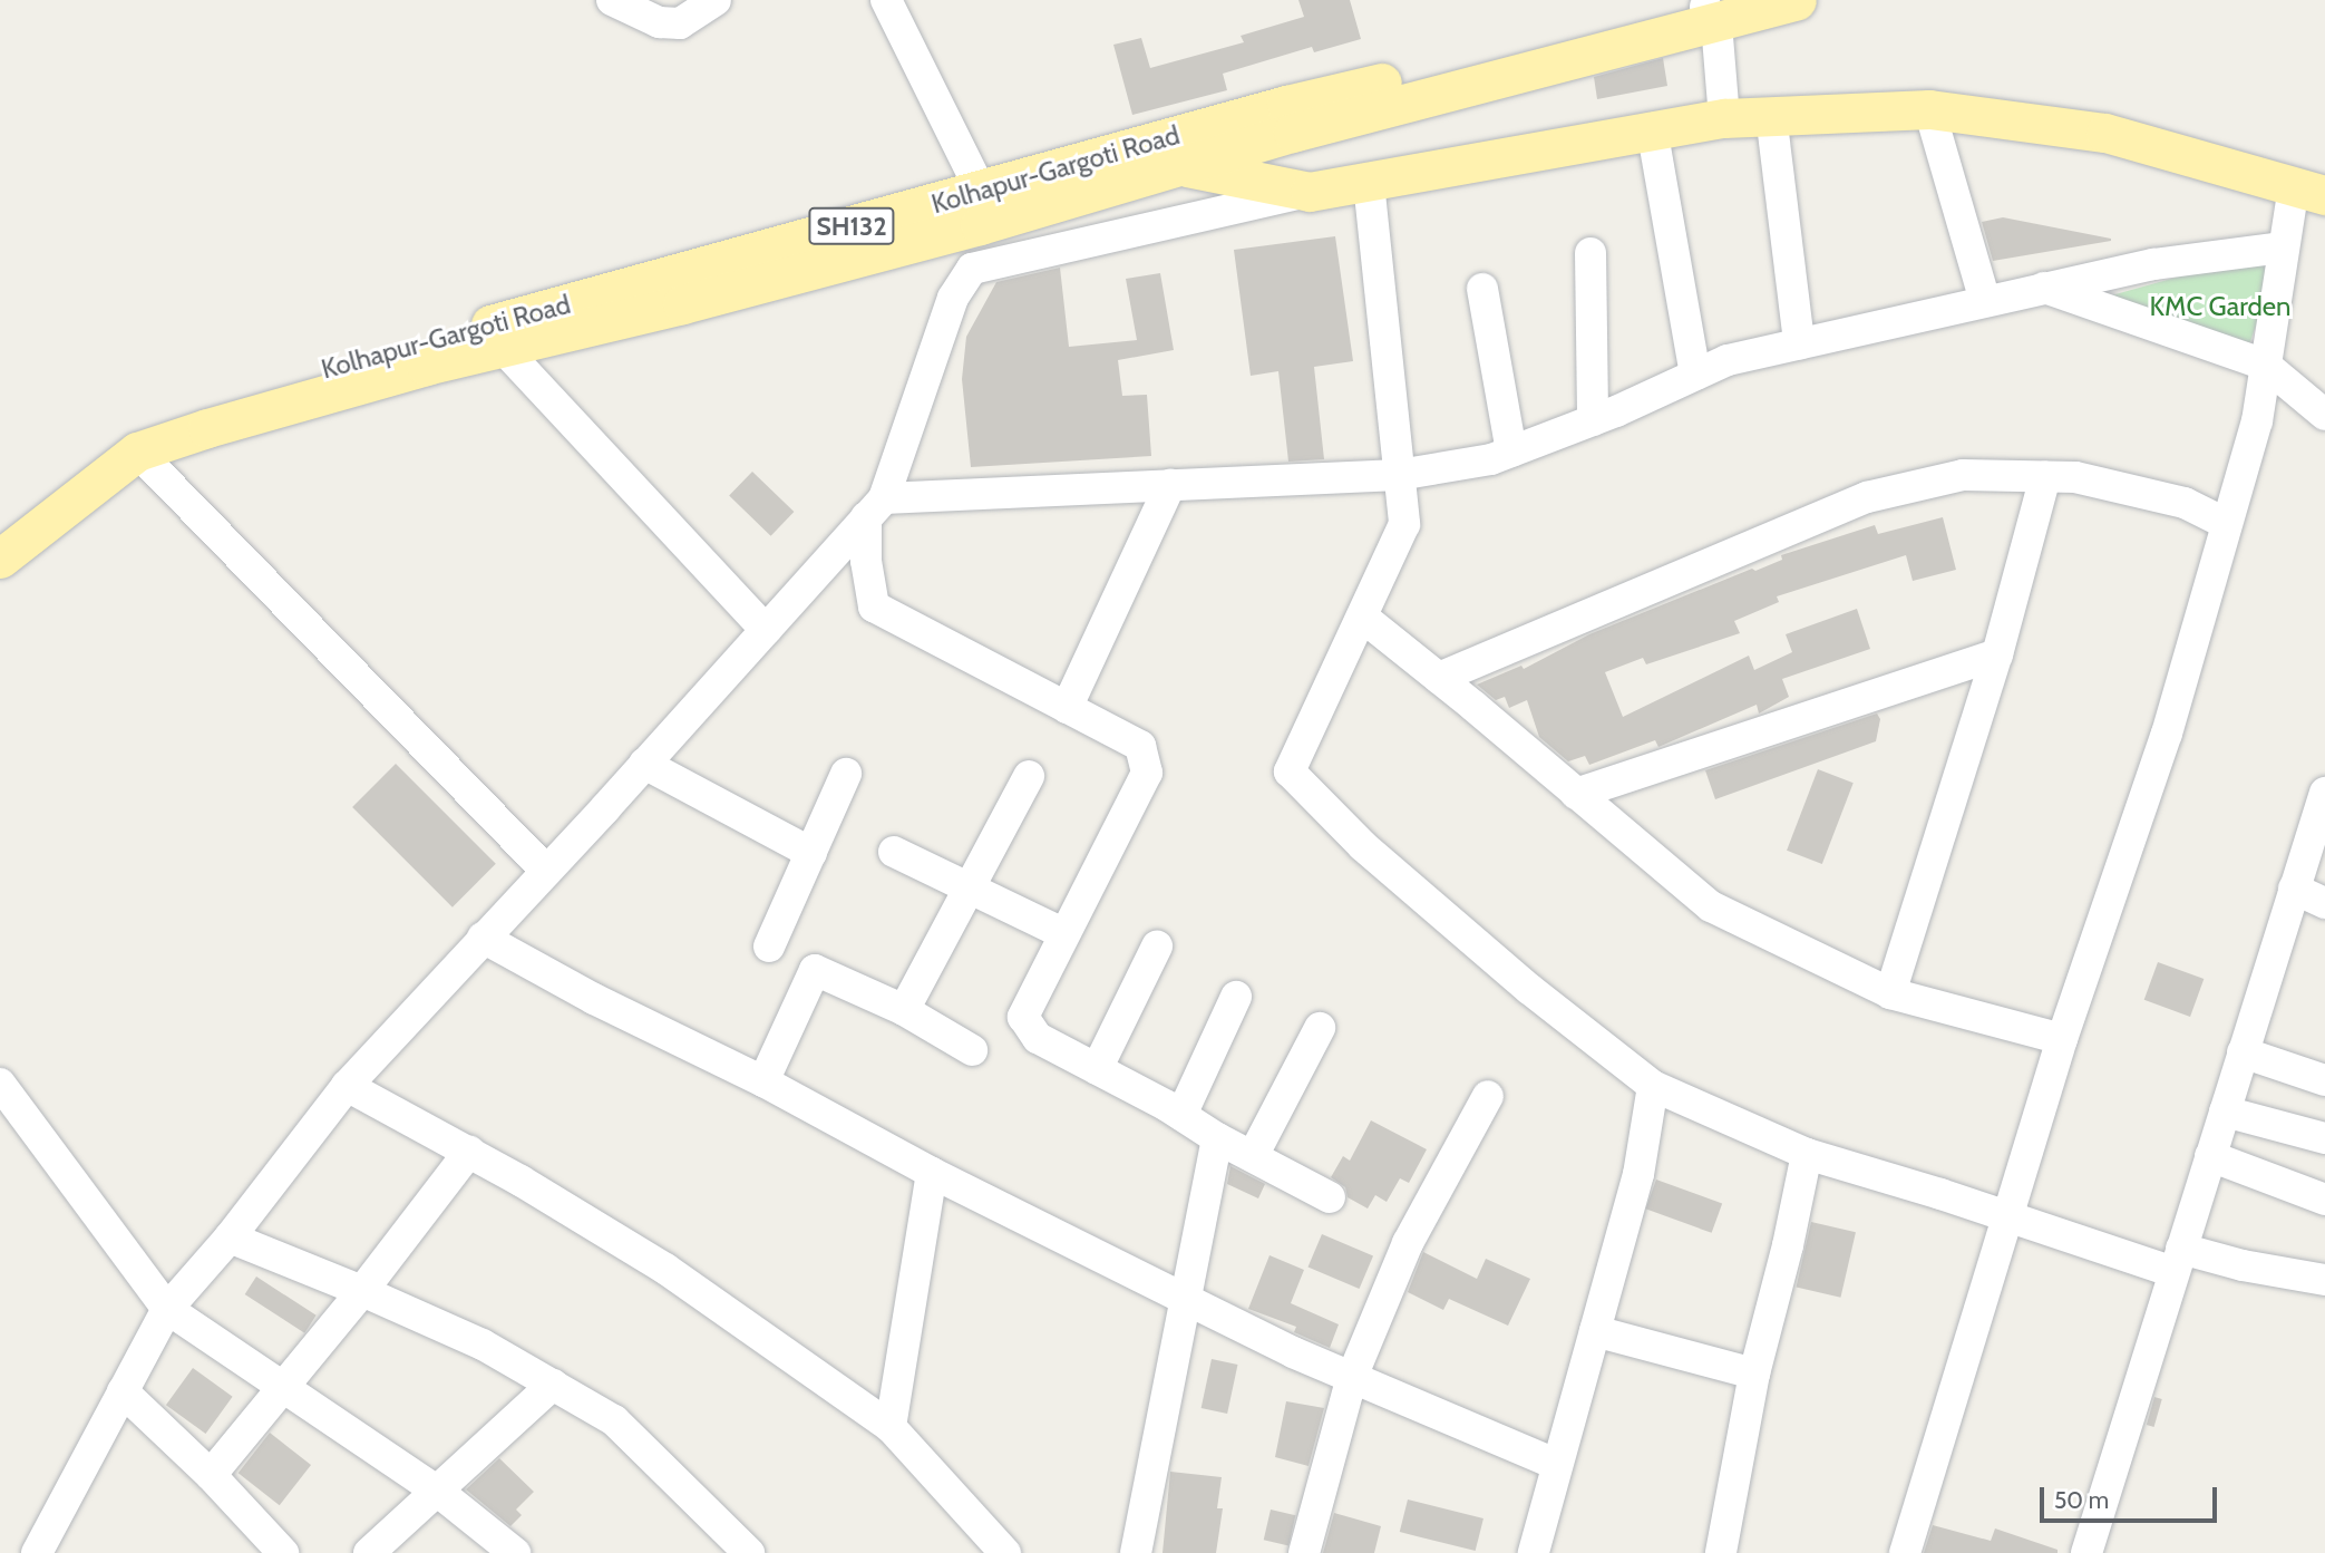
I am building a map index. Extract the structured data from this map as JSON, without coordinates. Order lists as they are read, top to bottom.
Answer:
{
  "streets": {
    "main road": ["Kolhapur-Gargoti Road", "SH132"]
  },
  "parks": ["KMC Garden"],
  "scale_bar": "50 m"
}
